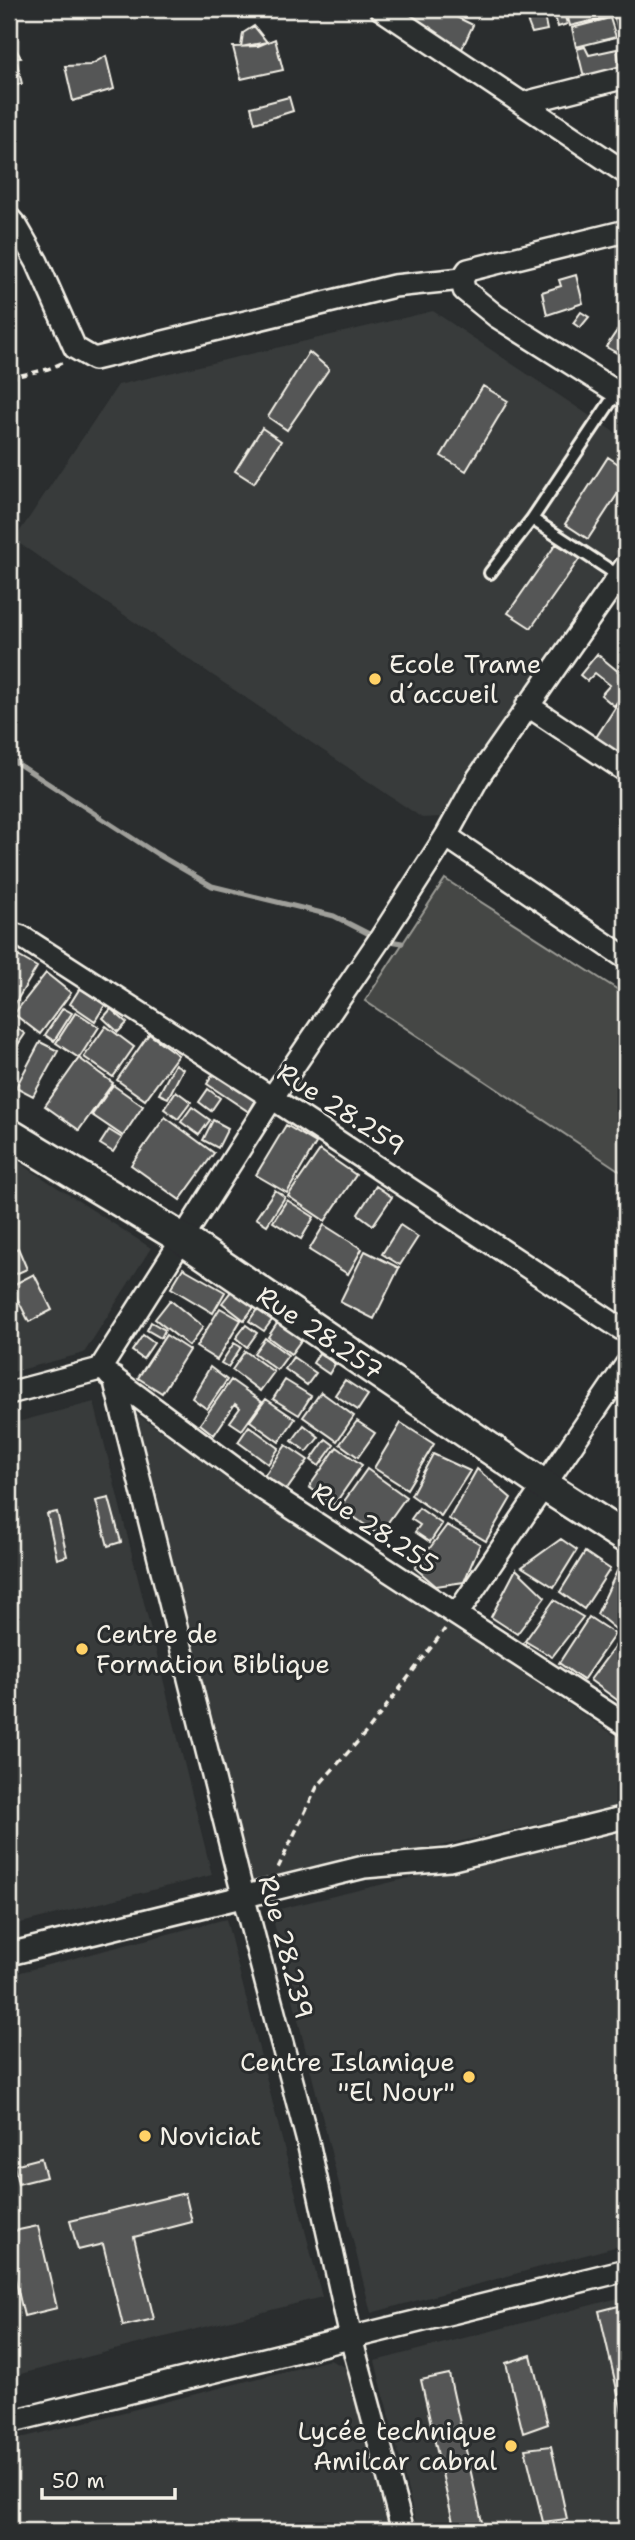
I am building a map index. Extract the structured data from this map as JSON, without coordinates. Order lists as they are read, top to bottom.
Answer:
{
  "streets": {
    "street": [
      "Rue 28.259",
      "Rue 28.257",
      "Rue 28.255",
      "Rue 28.239"
    ]
  },
  "crossings": [
    ["Rue 28.255", "Rue 28.239"]
  ],
  "places": [
    "Ecole Trame d´accueil",
    "Centre de Formation Biblique",
    "Centre Islamique \"El Nour\"",
    "Noviciat",
    "Lycée technique Amilcar cabral"
  ],
  "scale_bar": "50 m"
}
